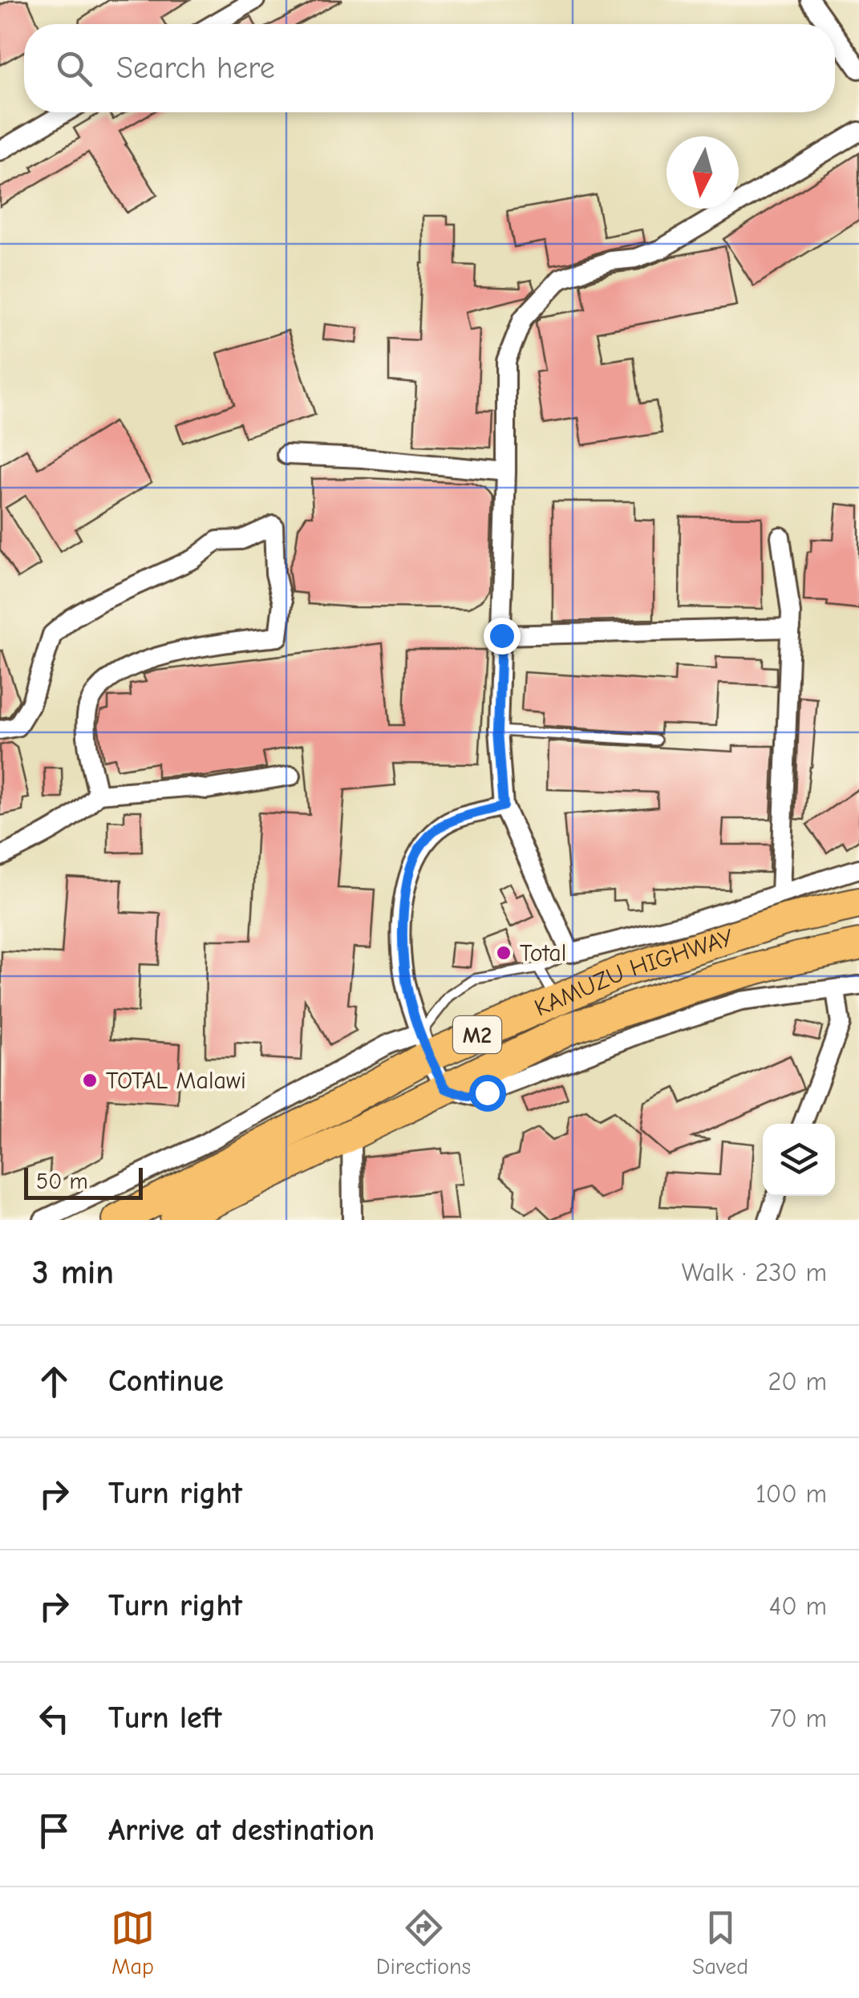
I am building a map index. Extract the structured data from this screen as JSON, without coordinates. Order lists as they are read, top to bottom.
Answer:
{
  "streets": {
    "highway": ["KAMUZU HIGHWAY", "M2"]
  },
  "places": ["Total", "TOTAL Malawi"],
  "scale_bar": "50 m",
  "north": "bottom",
  "page": {
    "search": "Search here",
    "scale": "50 m",
    "heading": ["3 min", "Walk · 230 m"],
    "list": [
      ["Continue", "20 m"],
      ["Turn right", "100 m"],
      ["Turn right", "40 m"],
      ["Turn left", "70 m"],
      "Arrive at destination"
    ],
    "nav": ["Map", "Directions", "Saved"]
  }
}
